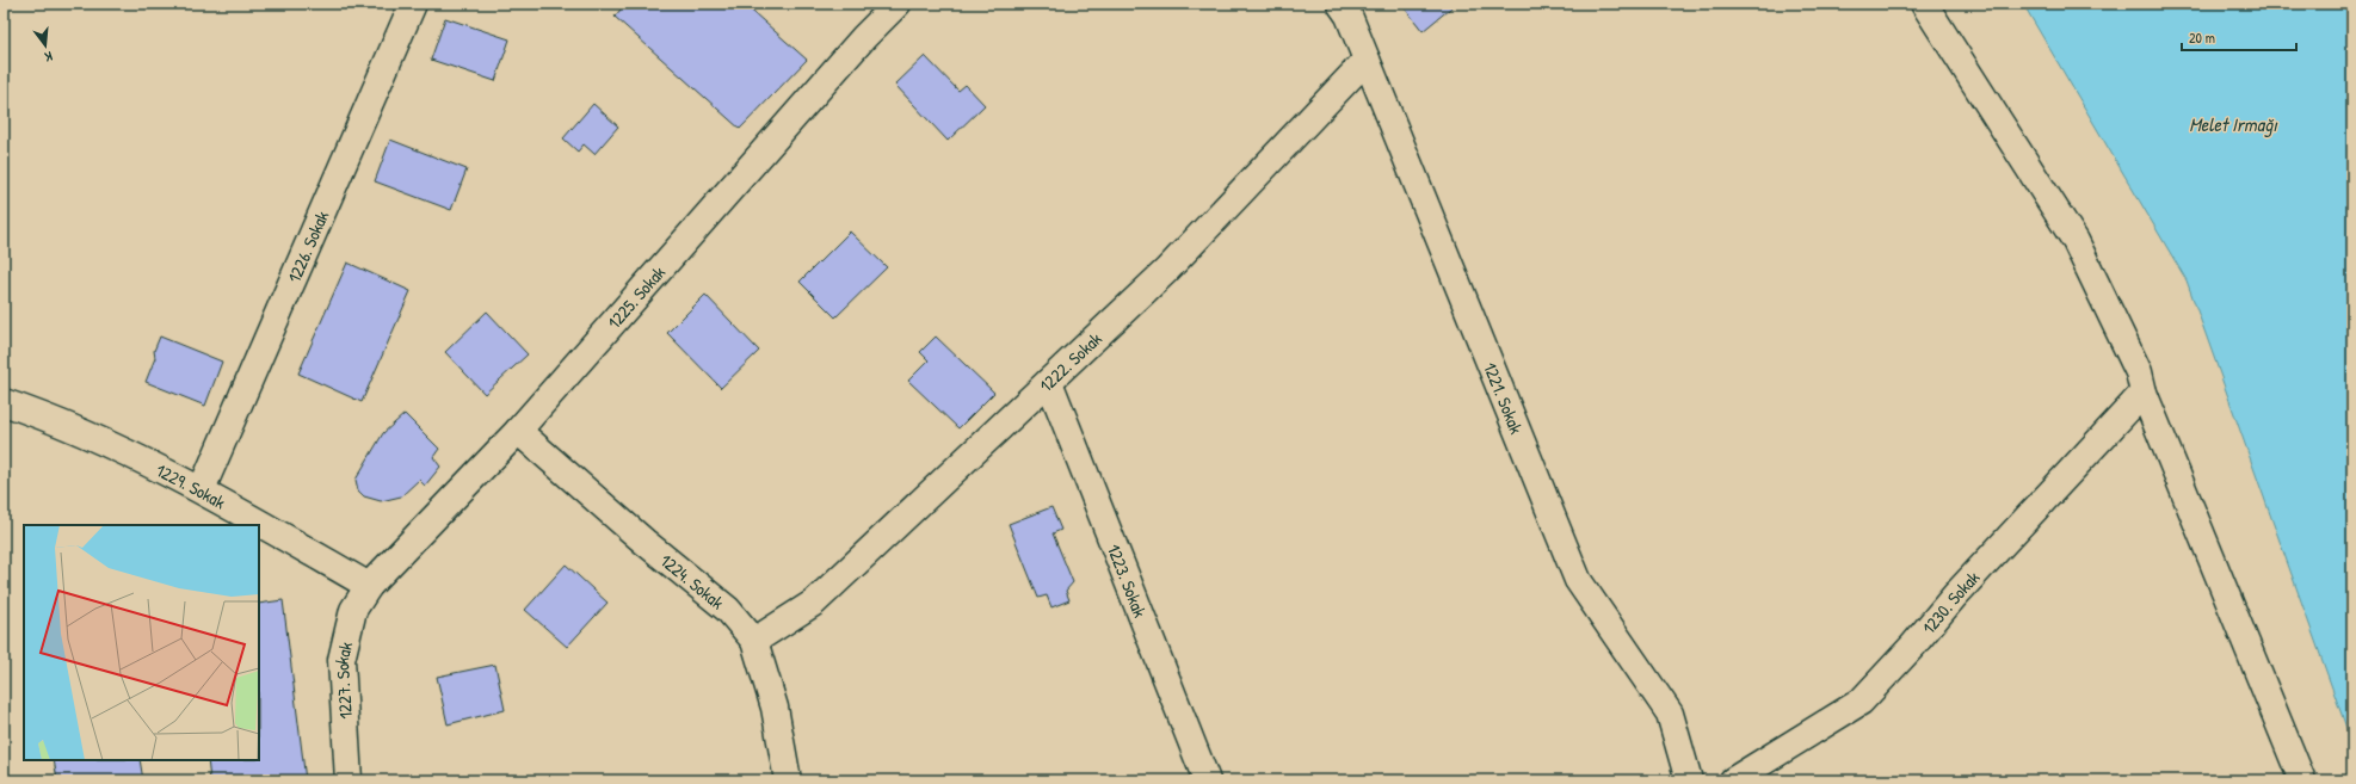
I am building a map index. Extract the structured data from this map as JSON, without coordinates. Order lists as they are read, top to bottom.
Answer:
{
  "streets": {
    "street": [
      "1226. Sokak",
      "1225. Sokak",
      "1222. Sokak",
      "1221. Sokak",
      "1229. Sokak",
      "1224. Sokak",
      "1223. Sokak",
      "1230. Sokak",
      "1227. Sokak"
    ]
  },
  "crossings": [
    ["1226. Sokak", "1229. Sokak"],
    ["1225. Sokak", "1229. Sokak"],
    ["1225. Sokak", "1224. Sokak"],
    ["1225. Sokak", "1227. Sokak"],
    ["1222. Sokak", "1221. Sokak"],
    ["1222. Sokak", "1224. Sokak"],
    ["1222. Sokak", "1223. Sokak"],
    ["1229. Sokak", "1227. Sokak"]
  ],
  "water": ["Melet Irmağı"],
  "scale_bar": "20 m",
  "north": "bottom"
}
